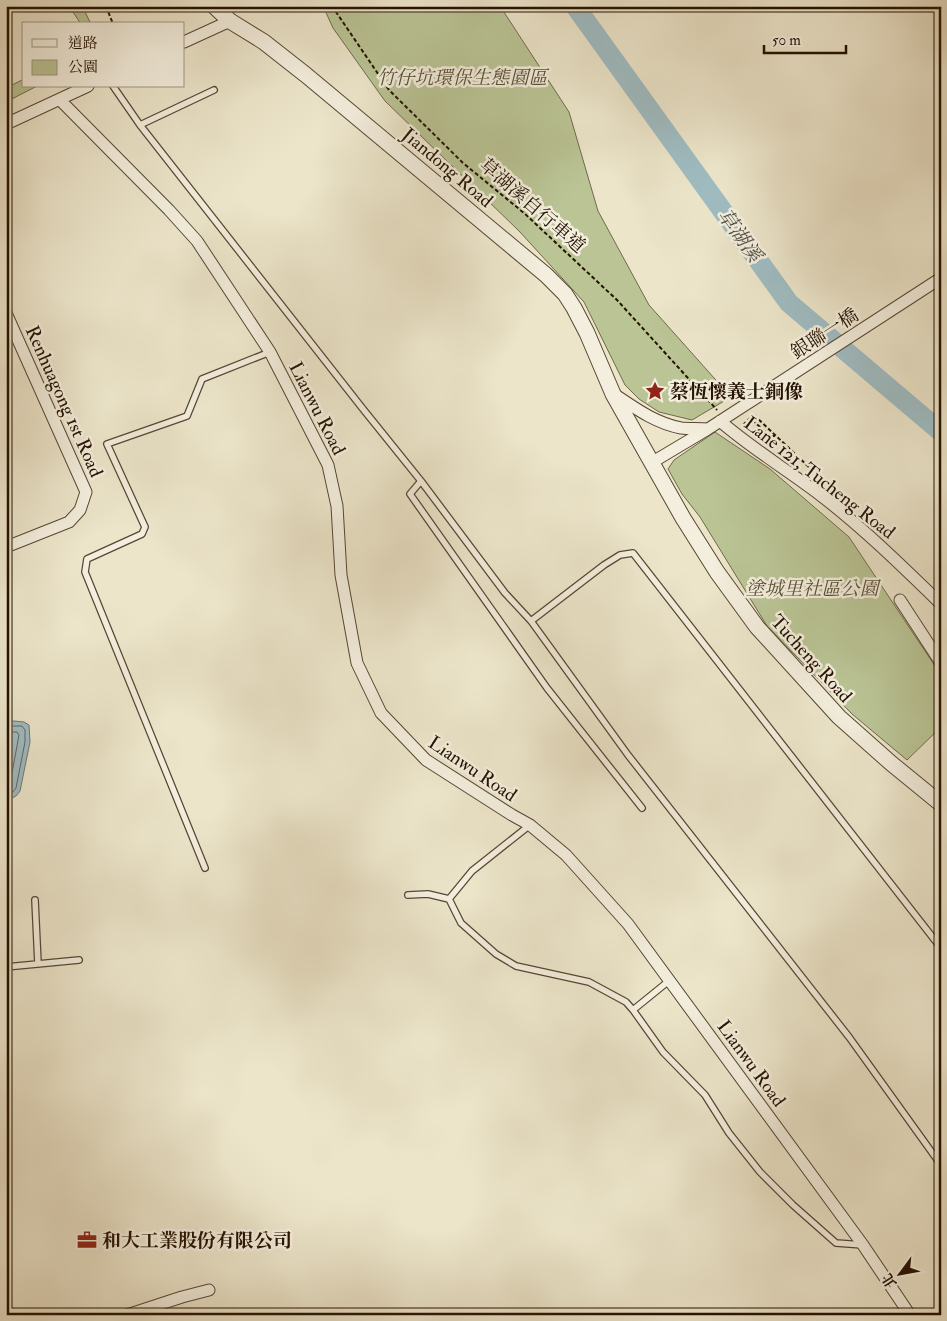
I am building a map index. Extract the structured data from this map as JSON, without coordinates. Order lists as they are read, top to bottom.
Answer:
{
  "streets": {
    "street": [
      "Jiandong Road",
      "銀聯一橋",
      "Renhuagong 1st Road",
      "Lianwu Road",
      "Lane 121, Tucheng Road",
      "Tucheng Road"
    ],
    "path": ["草湖溪自行車道"]
  },
  "crossings": [
    ["Jiandong Road", "Tucheng Road"],
    ["草湖溪自行車道", "銀聯一橋"],
    ["草湖溪自行車道", "Lane 121, Tucheng Road"],
    ["銀聯一橋", "Lane 121, Tucheng Road"]
  ],
  "water": ["草湖溪"],
  "parks": ["竹仔坑環保生態園區", "塗城里社區公園"],
  "places": {
    "place": ["蔡恆懷義士銅像"],
    "office": ["和大工業股份有限公司"]
  },
  "legend": ["道路", "公園"],
  "scale_bar": "50 m",
  "north": "bottom left"
}
